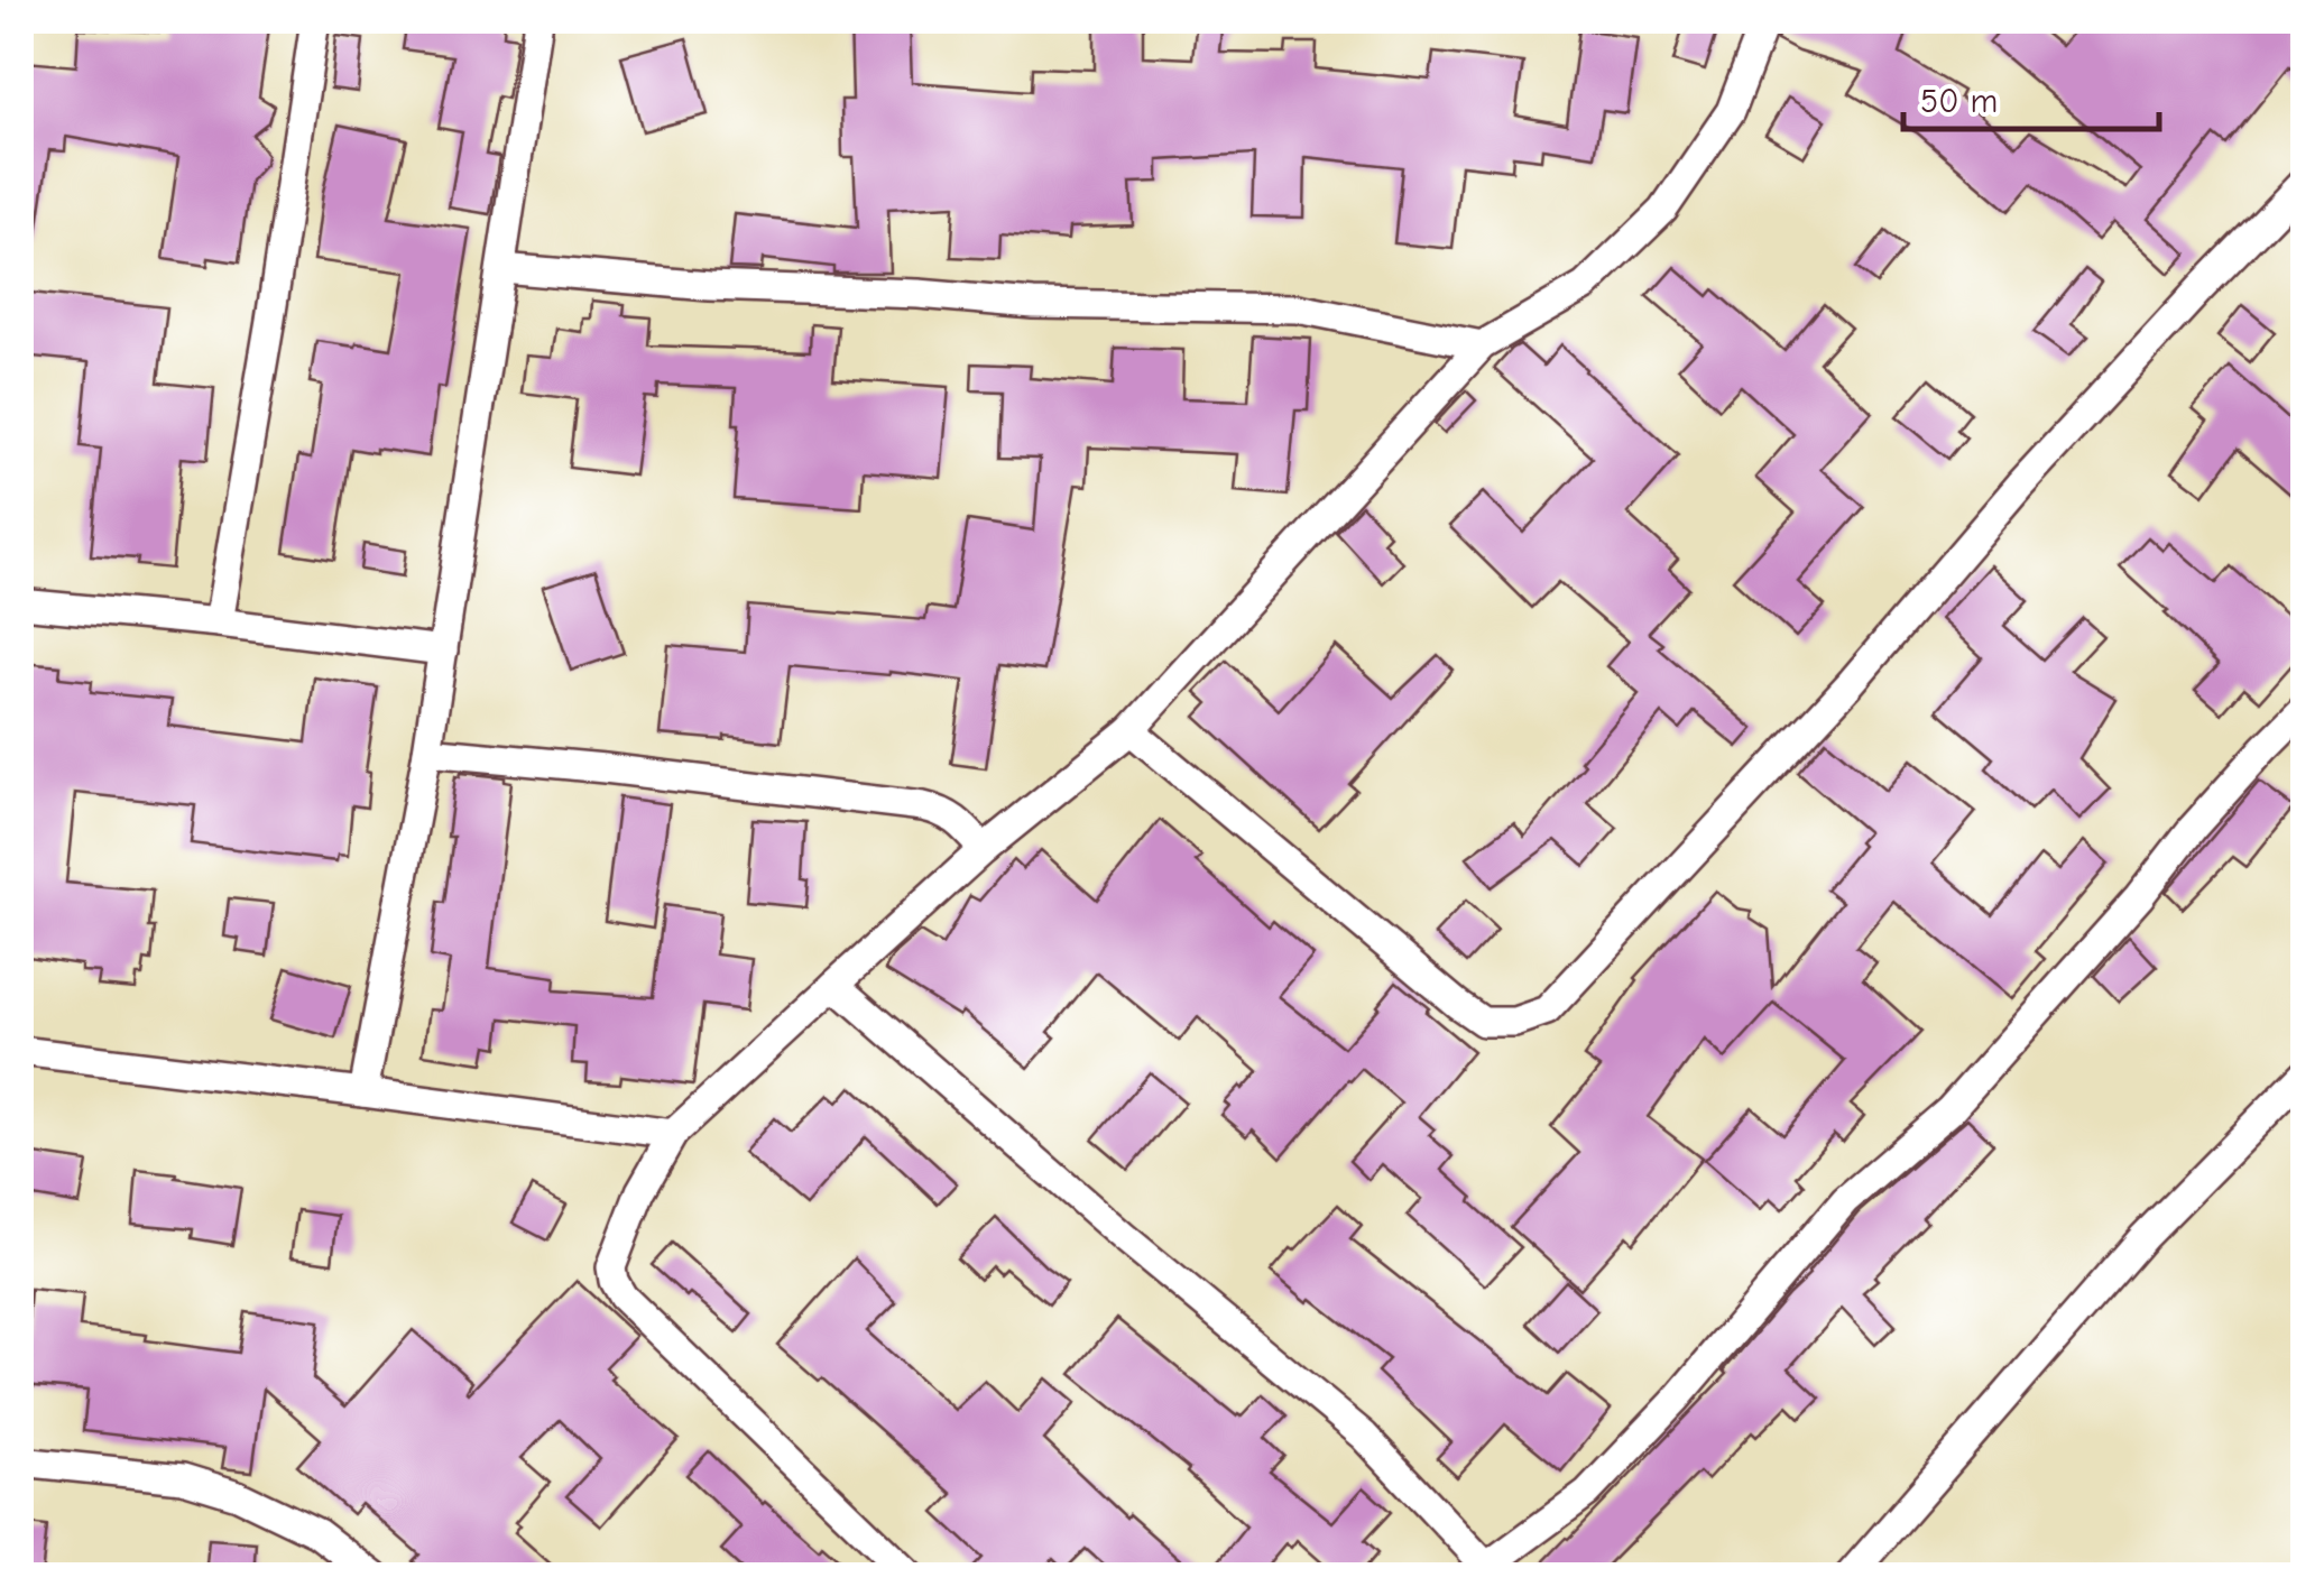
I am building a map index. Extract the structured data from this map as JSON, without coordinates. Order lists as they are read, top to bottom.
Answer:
{
  "scale_bar": "50 m"
}
